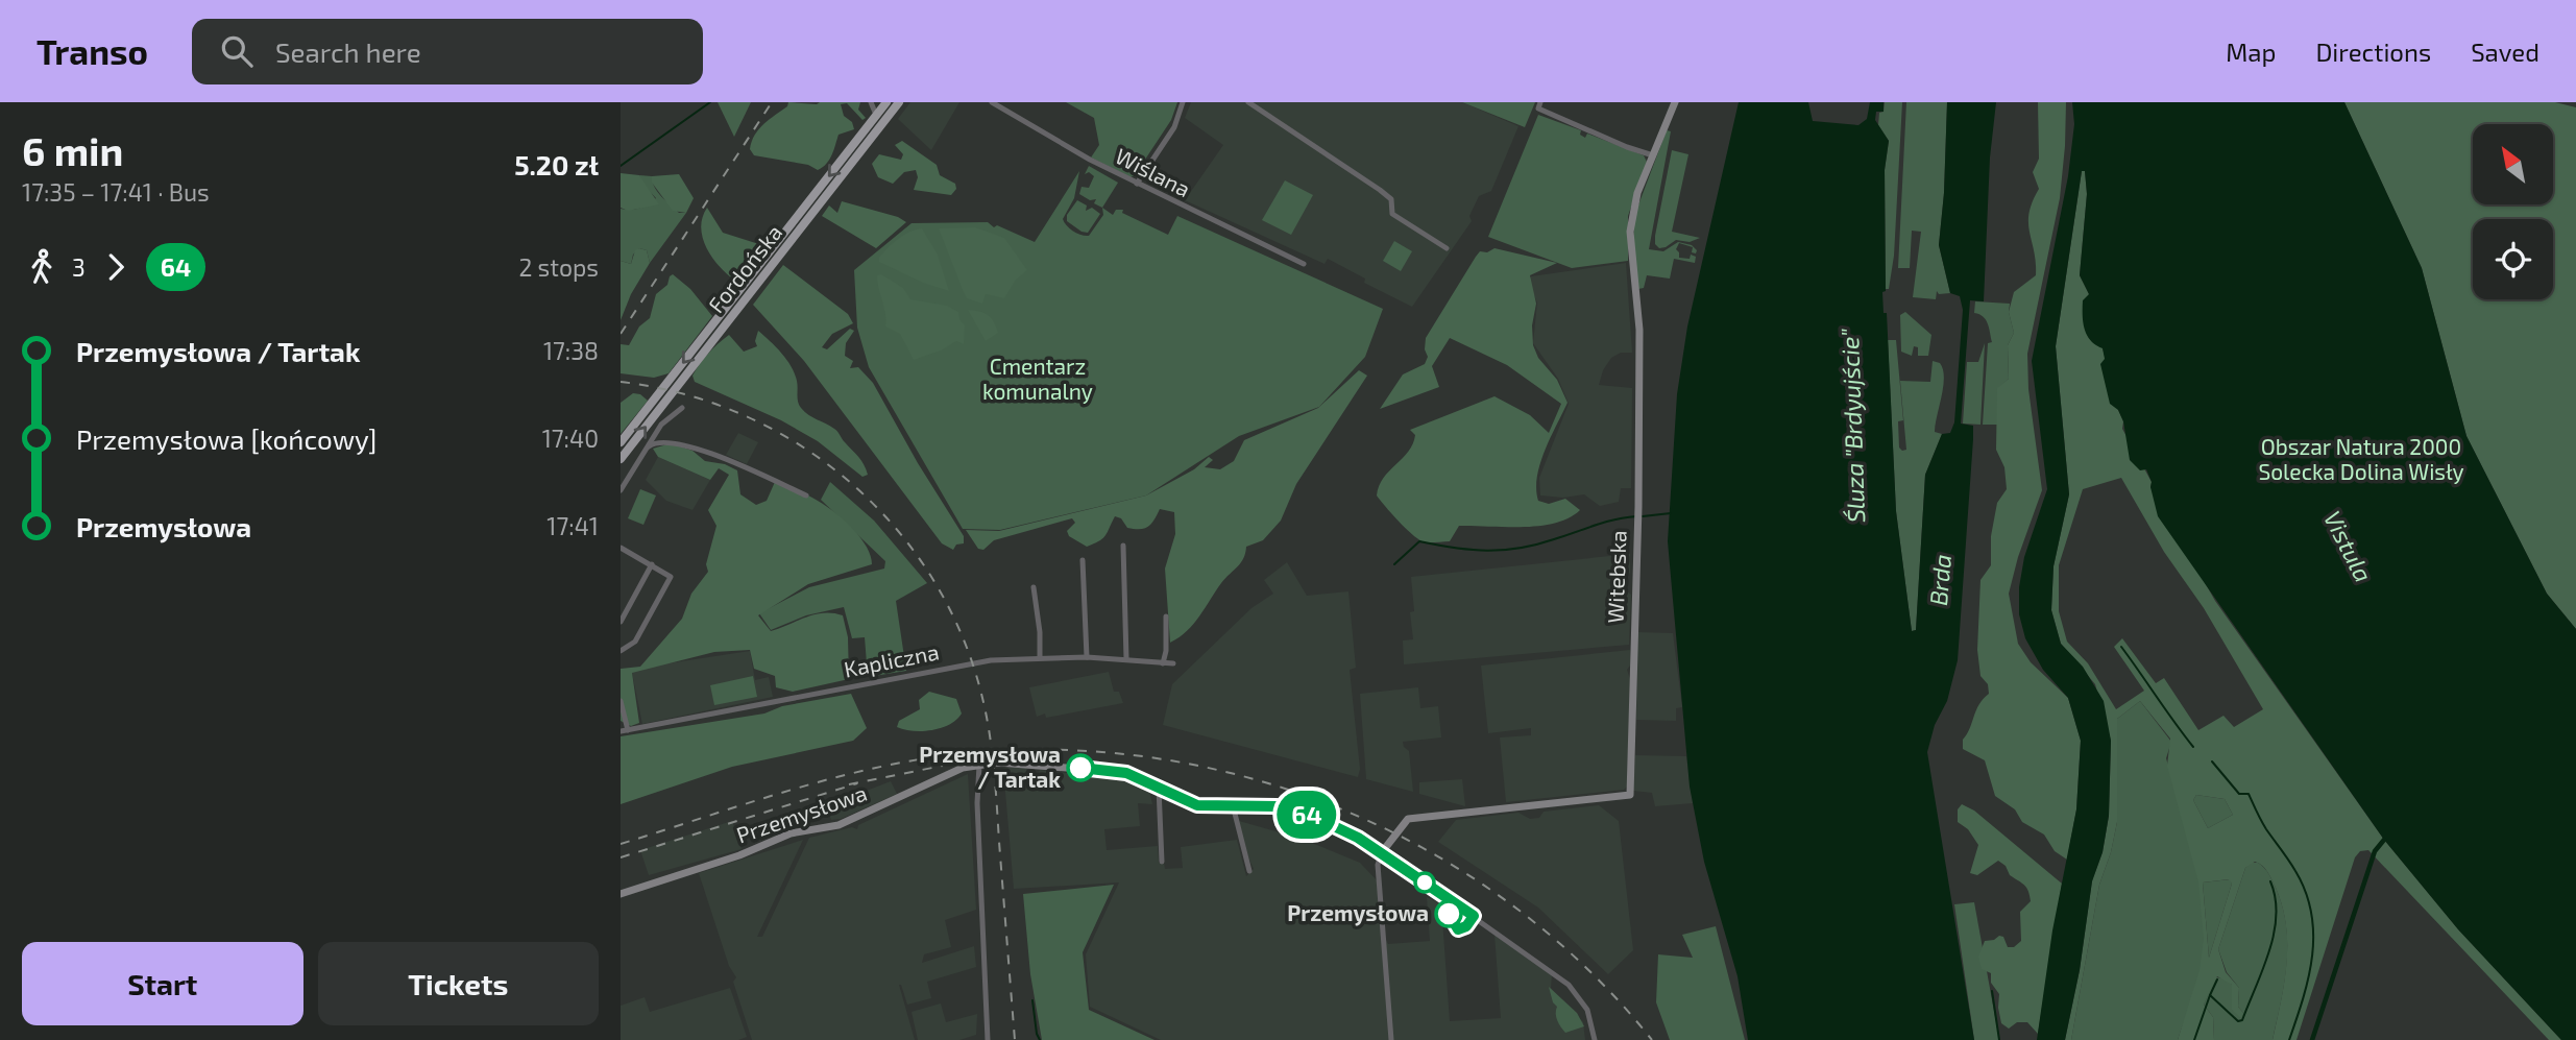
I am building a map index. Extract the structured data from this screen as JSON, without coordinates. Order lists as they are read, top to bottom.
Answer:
{
  "streets": {
    "main road": ["Fordońska"],
    "street": [
      "Wiślana",
      "Witebska",
      "Kapliczna",
      "Przemysłowa"
    ]
  },
  "crossings": [
    ["Witebska", "Przemysłowa"]
  ],
  "water": ["Śluza \"Brdyujście\"", "Vistula", "Brda"],
  "parks": ["Cmentarz komunalny", "Obszar Natura 2000 Solecka Dolina Wisły"],
  "places": ["Przemysłowa / Tartak", "Przemysłowa"],
  "lines": ["bus line 64"],
  "north": "top left",
  "page": {
    "header": "Transo",
    "search": "Search here",
    "nav": ["Map", "Directions", "Saved"],
    "heading": ["6 min", "17:35 – 17:41 · Bus", "5.20 zł"],
    "on_map": "64",
    "legs": ["3", "64", "2 stops"],
    "list": [
      {
        "name": "Przemysłowa / Tartak",
        "value": "17:38"
      },
      {
        "name": "Przemysłowa [końcowy]",
        "value": "17:40"
      },
      {
        "name": "Przemysłowa",
        "value": "17:41"
      }
    ],
    "buttons": ["Start", "Tickets"]
  }
}
